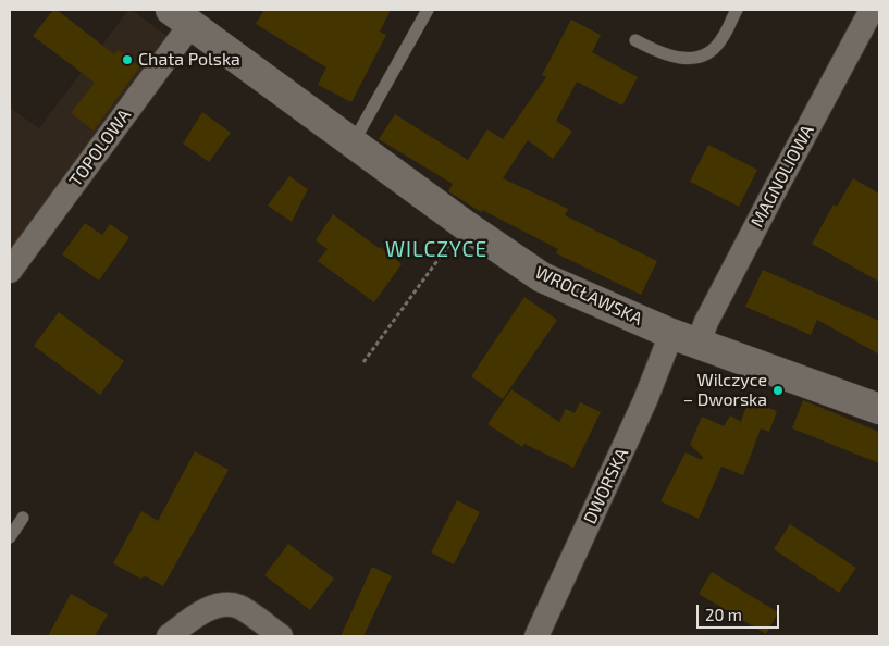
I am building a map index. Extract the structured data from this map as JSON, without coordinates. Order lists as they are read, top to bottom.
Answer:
{
  "streets": {
    "street": [
      "TOPOLOWA",
      "MAGNOLIOWA",
      "WROCŁAWSKA",
      "DWORSKA"
    ]
  },
  "crossings": [
    ["TOPOLOWA", "WROCŁAWSKA"],
    ["MAGNOLIOWA", "WROCŁAWSKA"],
    ["MAGNOLIOWA", "DWORSKA"],
    ["WROCŁAWSKA", "DWORSKA"]
  ],
  "districts": ["WILCZYCE"],
  "places": ["Chata Polska", "Wilczyce – Dworska"],
  "scale_bar": "20 m"
}
